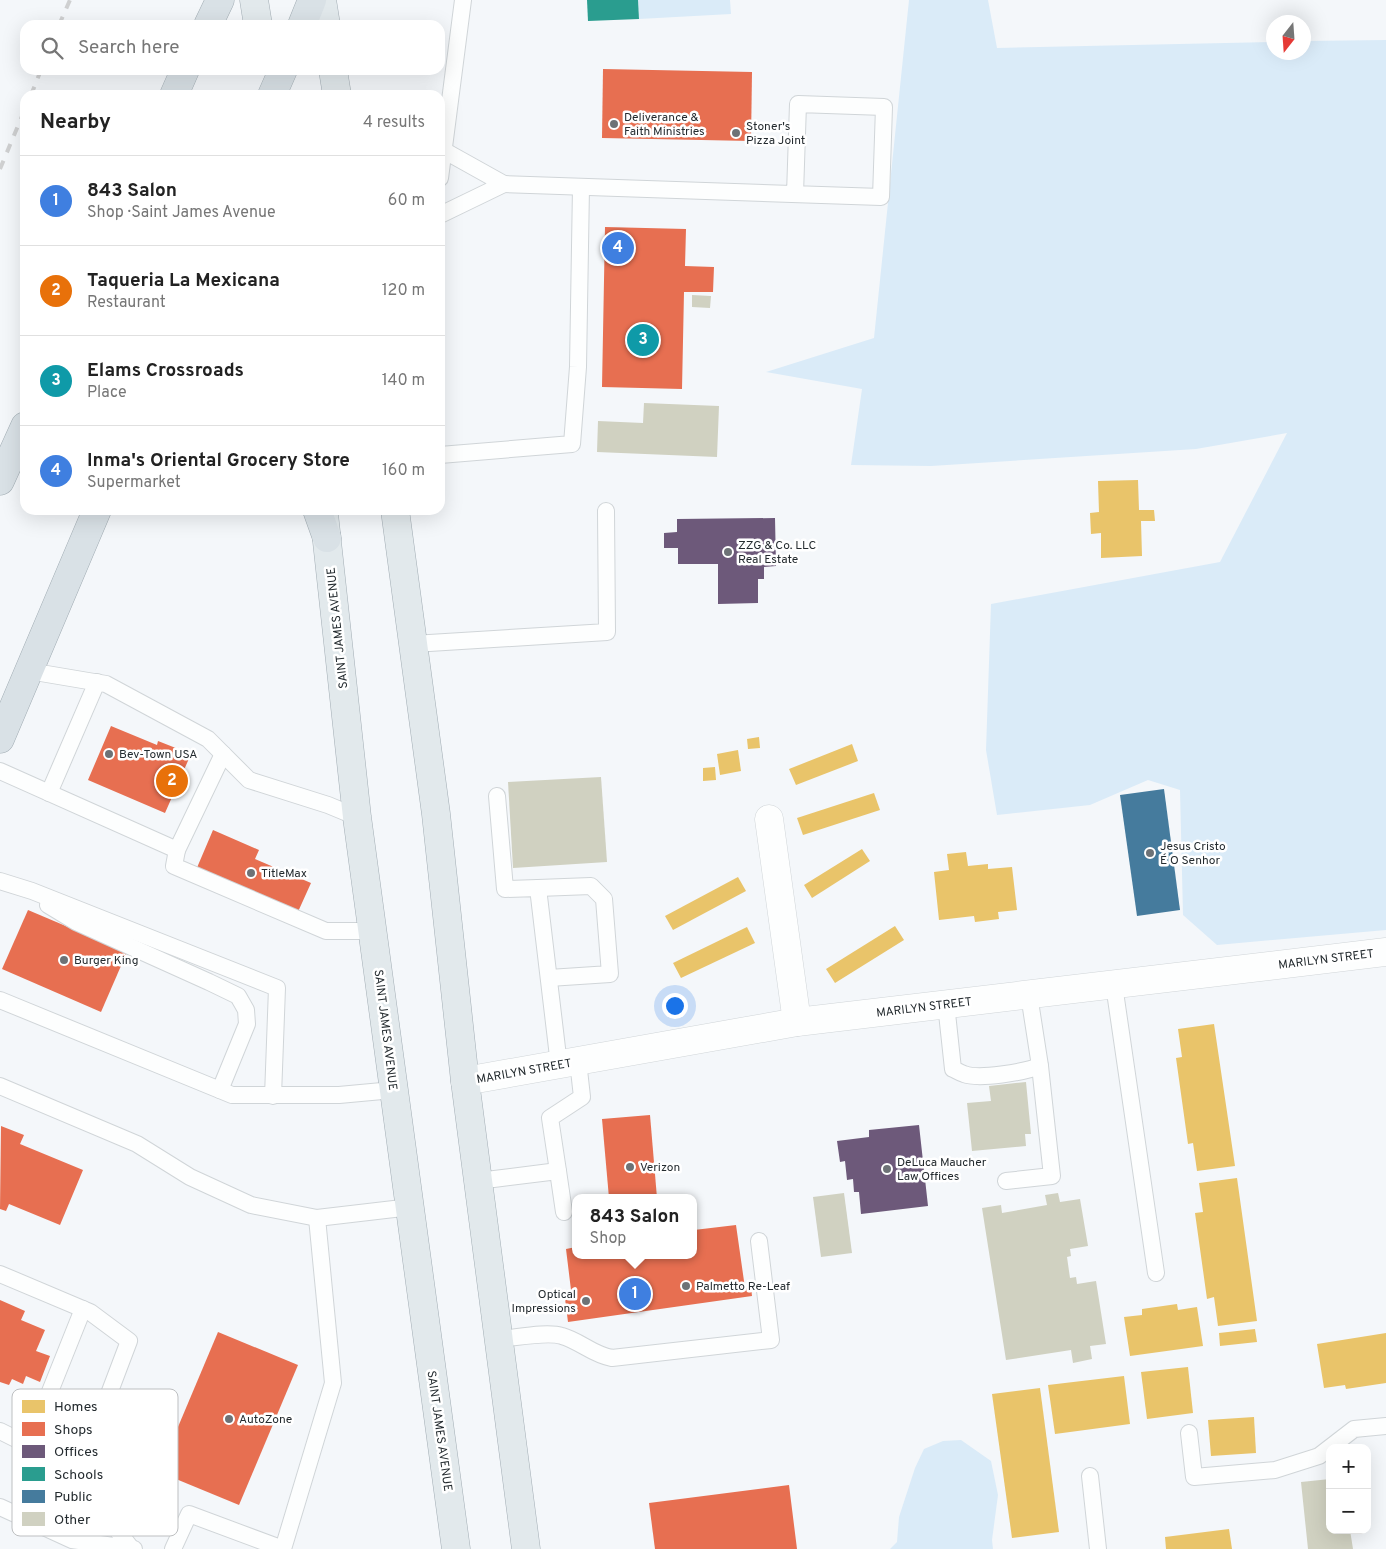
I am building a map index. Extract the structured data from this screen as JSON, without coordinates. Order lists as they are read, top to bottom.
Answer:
{
  "streets": {
    "main road": ["SAINT JAMES AVENUE"],
    "street": ["MARILYN STREET"]
  },
  "places": [
    "Deliverance & Faith Ministries",
    "Stoner's Pizza Joint",
    "ZZG & Co. LLC Real Estate",
    "Bev-Town USA",
    "Jesus Cristo É O Senhor",
    "TitleMax",
    "Burger King",
    "Verizon",
    "DeLuca Maucher Law Offices",
    "Palmetto Re-Leaf",
    "Optical Impressions",
    "AutoZone"
  ],
  "legend": [
    "Homes",
    "Shops",
    "Offices",
    "Schools",
    "Public",
    "Other"
  ],
  "north": "bottom",
  "page": {
    "search": "Search here",
    "heading": ["Nearby", "4 results"],
    "list": [
      {
        "mark": "1",
        "name": "843 Salon",
        "note": "Shop · Saint James Avenue",
        "value": "60 m"
      },
      {
        "mark": "2",
        "name": "Taqueria La Mexicana",
        "note": "Restaurant",
        "value": "120 m"
      },
      {
        "mark": "3",
        "name": "Elams Crossroads",
        "note": "Place",
        "value": "140 m"
      },
      {
        "mark": "4",
        "name": "Inma's Oriental Grocery Store",
        "note": "Supermarket",
        "value": "160 m"
      }
    ],
    "pins": [
      "4",
      "3",
      "2",
      "1"
    ],
    "popup": ["843 Salon", "Shop"],
    "map_buttons": ["+", "−"]
  }
}
